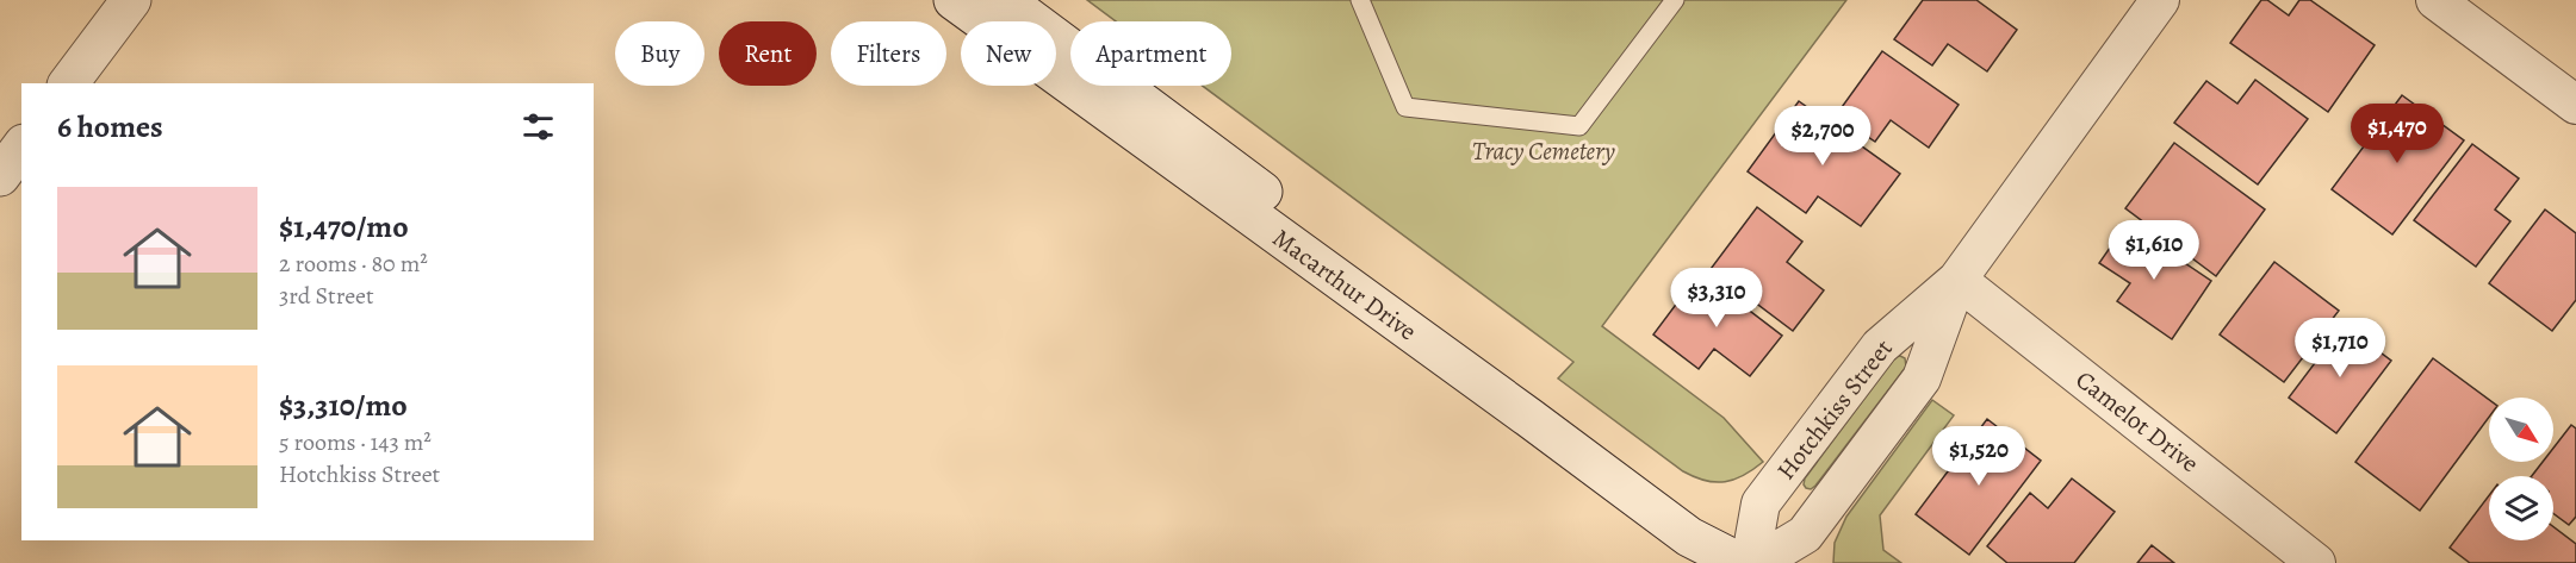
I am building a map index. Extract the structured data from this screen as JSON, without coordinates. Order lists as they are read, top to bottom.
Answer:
{
  "streets": {
    "main road": ["Macarthur Drive"],
    "street": ["Hotchkiss Street", "Camelot Drive"]
  },
  "crossings": [
    ["Macarthur Drive", "Hotchkiss Street"],
    ["Hotchkiss Street", "Camelot Drive"]
  ],
  "parks": ["Tracy Cemetery"],
  "north": "bottom right",
  "page": {
    "chip": [
      "Buy",
      "Rent",
      "Filters",
      "New",
      "Apartment"
    ],
    "heading": "6 homes",
    "price": [
      "$1,470",
      "$2,700",
      "$1,610",
      "$3,310",
      "$1,710",
      "$1,520"
    ],
    "list": [
      {
        "name": "$1,470/mo",
        "note": "2 rooms · 80 m² · 3rd Street"
      },
      {
        "name": "$3,310/mo",
        "note": "5 rooms · 143 m² · Hotchkiss Street"
      }
    ]
  }
}
